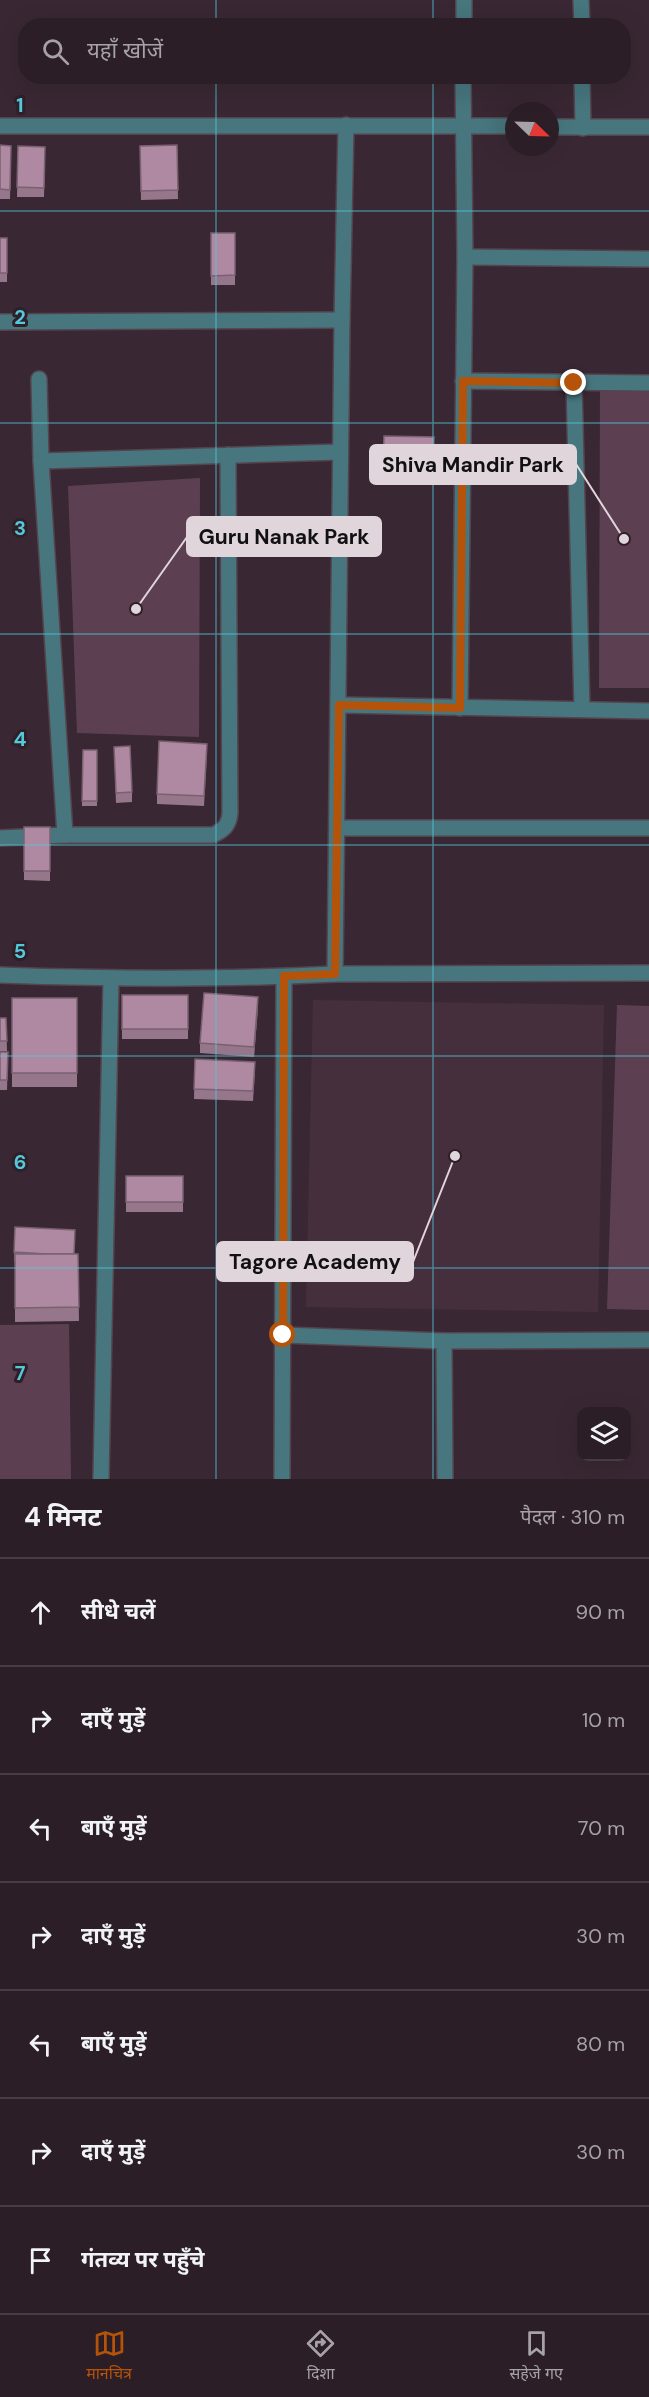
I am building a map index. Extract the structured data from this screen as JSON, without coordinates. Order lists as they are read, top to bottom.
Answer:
{
  "places": ["Shiva Mandir Park", "Guru Nanak Park", "Tagore Academy"],
  "north": "bottom right",
  "page": {
    "search": "यहाँ खोजें",
    "heading": ["4 मिनट", "पैदल · 310 m"],
    "list": [
      ["सीधे चलें", "90 m"],
      ["दाएँ मुड़ें", "10 m"],
      ["बाएँ मुड़ें", "70 m"],
      ["दाएँ मुड़ें", "30 m"],
      ["बाएँ मुड़ें", "80 m"],
      ["दाएँ मुड़ें", "30 m"],
      "गंतव्य पर पहुँचे"
    ],
    "nav": ["मानचित्र", "दिशा", "सहेजे गए"]
  },
  "grid": {
    "rows": [
      "1",
      "2",
      "3",
      "4",
      "5",
      "6",
      "7"
    ]
  }
}
